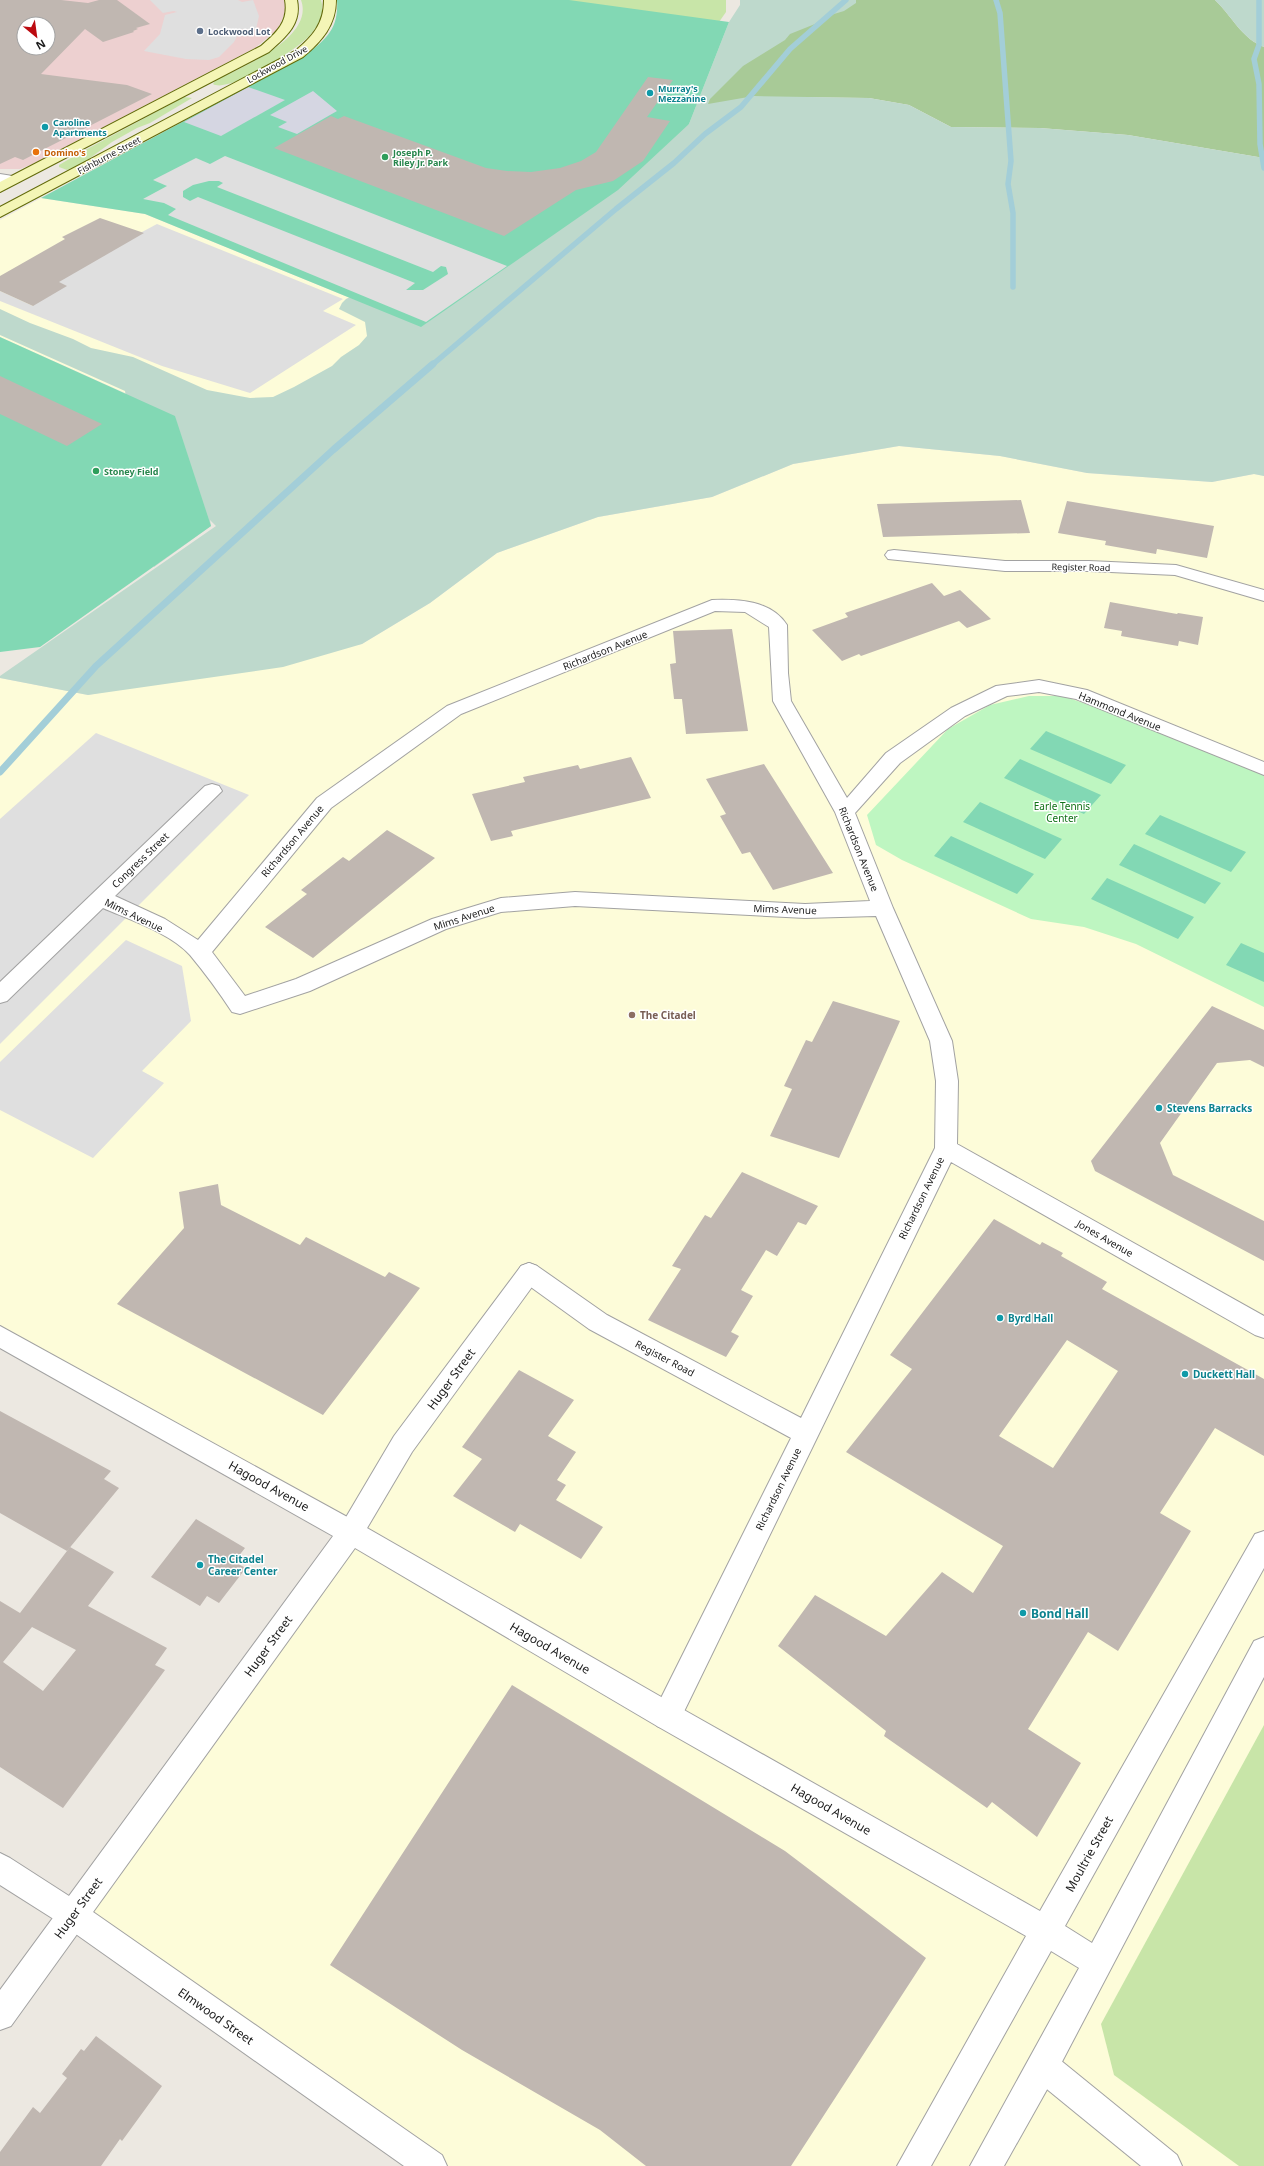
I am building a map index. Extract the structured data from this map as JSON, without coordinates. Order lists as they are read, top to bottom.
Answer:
{
  "streets": {
    "main road": ["Lockwood Drive", "Fishburne Street"],
    "street": [
      "Register Road",
      "Richardson Avenue",
      "Hammond Avenue",
      "Congress Street",
      "Mims Avenue",
      "Jones Avenue",
      "Huger Street",
      "Hagood Avenue",
      "Moultrie Street",
      "Elmwood Street"
    ]
  },
  "crossings": [
    ["Lockwood Drive", "Fishburne Street"],
    ["Register Road", "Richardson Avenue"],
    ["Register Road", "Huger Street"],
    ["Richardson Avenue", "Hammond Avenue"],
    ["Richardson Avenue", "Mims Avenue"],
    ["Richardson Avenue", "Jones Avenue"],
    ["Richardson Avenue", "Hagood Avenue"],
    ["Congress Street", "Mims Avenue"],
    ["Huger Street", "Hagood Avenue"],
    ["Huger Street", "Elmwood Street"],
    ["Hagood Avenue", "Moultrie Street"]
  ],
  "parks": ["Earle Tennis Center"],
  "places": [
    "Lockwood Lot",
    "Murray's Mezzanine",
    "Caroline Apartments",
    "Domino's",
    "Joseph P. Riley Jr. Park",
    "Stoney Field",
    "The Citadel",
    "Stevens Barracks",
    "Byrd Hall",
    "Duckett Hall",
    "The Citadel Career Center",
    "Bond Hall"
  ],
  "north": "bottom right"
}
